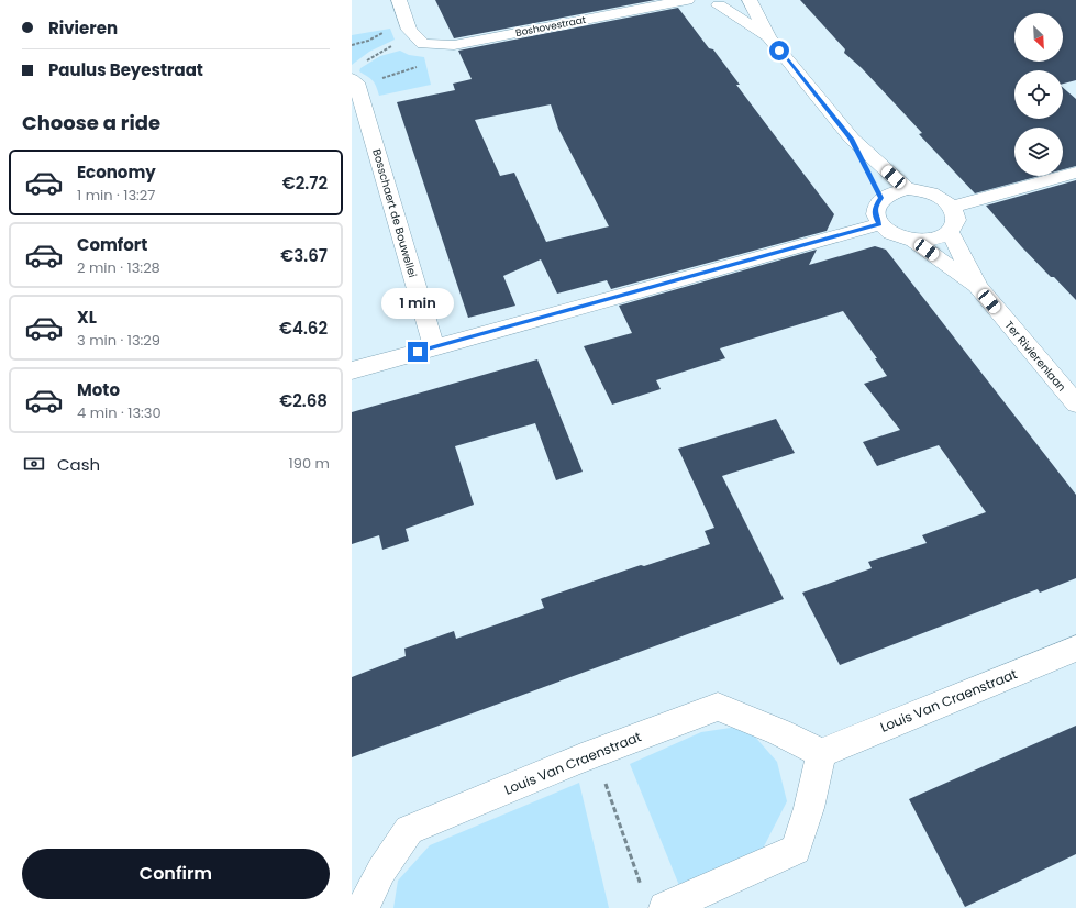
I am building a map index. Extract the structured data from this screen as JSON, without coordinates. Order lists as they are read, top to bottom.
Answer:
{
  "streets": {
    "street": [
      "Boshovestraat",
      "Bosschaert de Bouwellei",
      "Ter Rivierenlaan",
      "Louis Van Craenstraat"
    ]
  },
  "north": "bottom right",
  "page": {
    "banner": ["Rivieren", "Paulus Beyestraat"],
    "heading": "Choose a ride",
    "list": [
      {
        "name": "Economy",
        "note": "1 min · 13:27",
        "value": "€2.72"
      },
      {
        "name": "Comfort",
        "note": "2 min · 13:28",
        "value": "€3.67"
      },
      {
        "name": "XL",
        "note": "3 min · 13:29",
        "value": "€4.62"
      },
      {
        "name": "Moto",
        "note": "4 min · 13:30",
        "value": "€2.68"
      }
    ],
    "bubble": "1 min",
    "pay": ["Cash", "190 m"],
    "buttons": "Confirm"
  }
}
